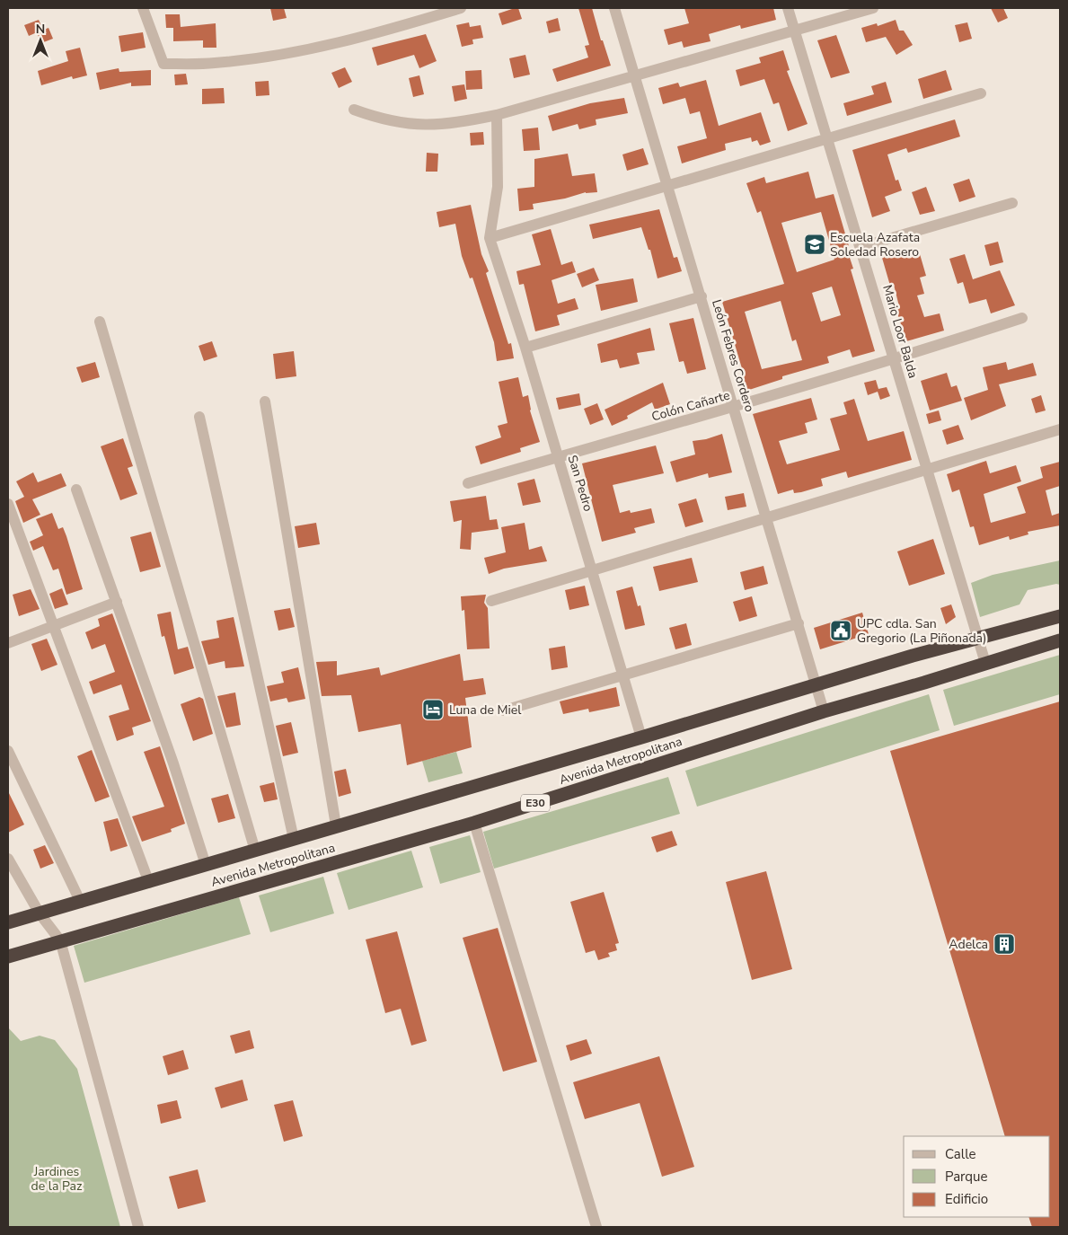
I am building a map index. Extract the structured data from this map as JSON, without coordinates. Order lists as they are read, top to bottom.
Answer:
{
  "streets": {
    "highway": ["Avenida Metropolitana", "E30"],
    "street": [
      "Mario Loor Balda",
      "León Febres Cordero",
      "Colón Cañarte",
      "San Pedro"
    ]
  },
  "crossings": [
    ["Mario Loor Balda", "Colón Cañarte"],
    ["Mario Loor Balda", "Avenida Metropolitana"],
    ["León Febres Cordero", "Colón Cañarte"],
    ["León Febres Cordero", "Avenida Metropolitana"],
    ["Colón Cañarte", "San Pedro"]
  ],
  "parks": ["Jardines de la Paz"],
  "places": {
    "school or university": ["Escuela Azafata Soledad Rosero"],
    "public building": ["UPC cdla. San Gregorio (La Piñonada)"],
    "hotel": ["Luna de Miel"],
    "building": ["Adelca"]
  },
  "legend": ["Calle", "Parque", "Edificio"],
  "north": "top"
}
